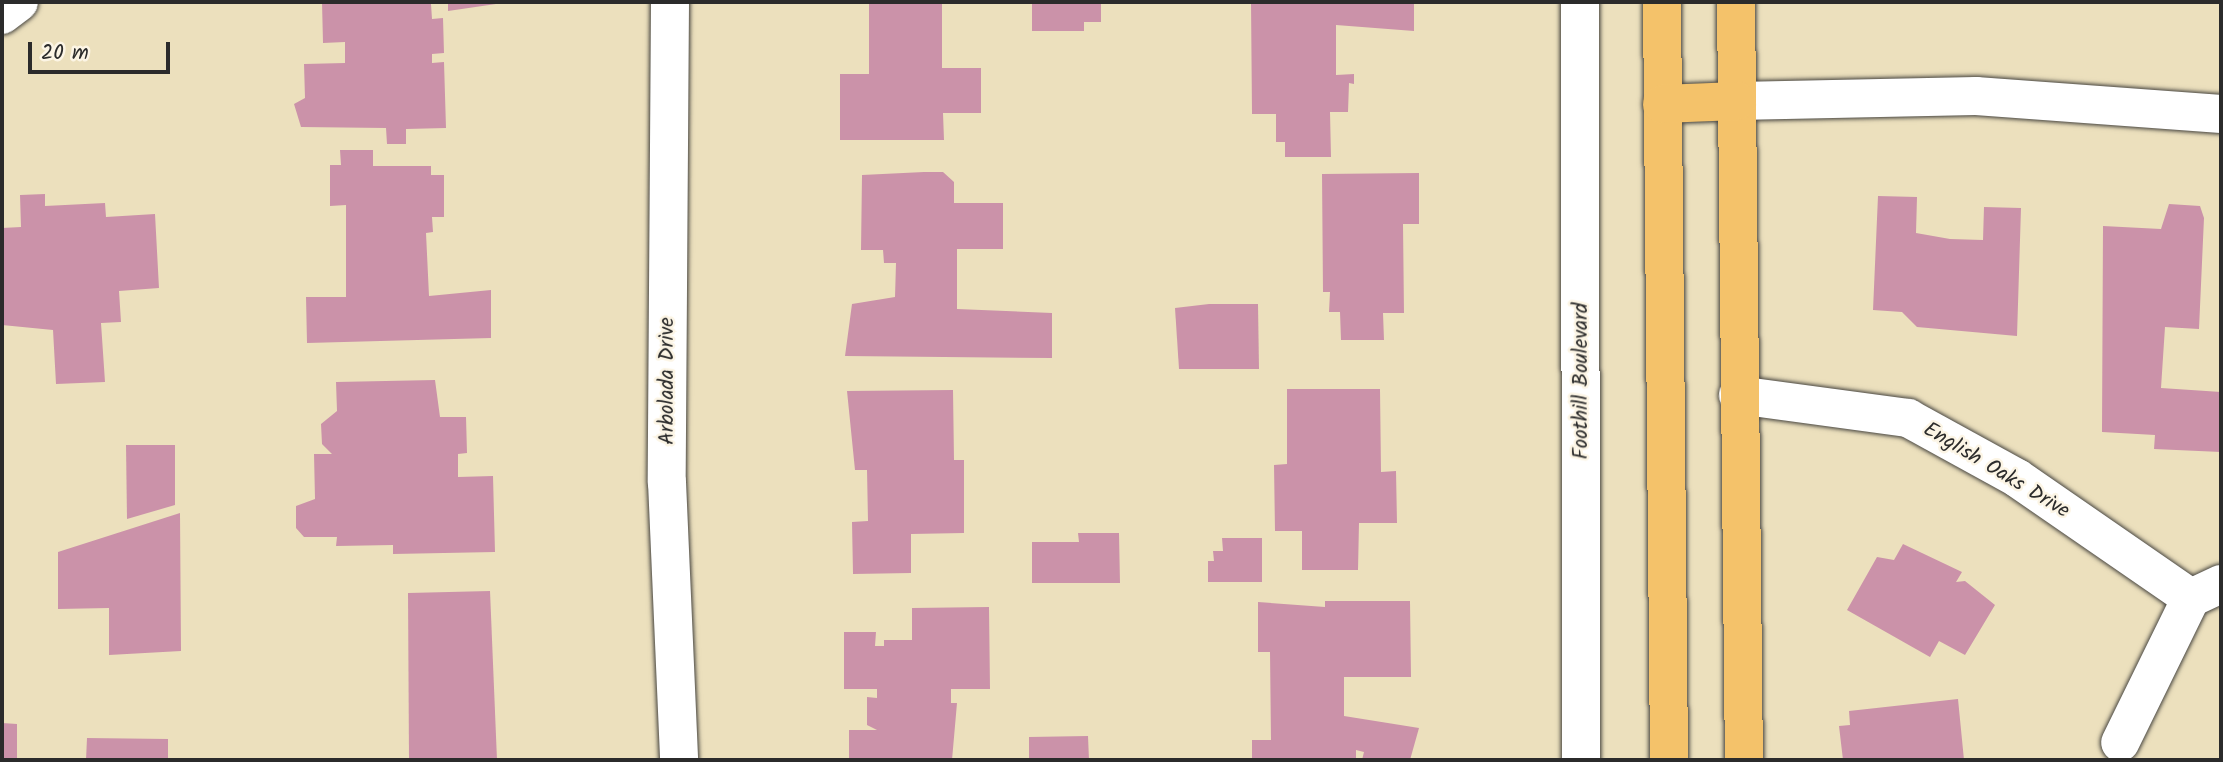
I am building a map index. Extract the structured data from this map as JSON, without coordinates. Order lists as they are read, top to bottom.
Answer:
{
  "streets": {
    "street": ["Arbolada Drive", "Foothill Boulevard", "English Oaks Drive"]
  },
  "scale_bar": "20 m"
}
